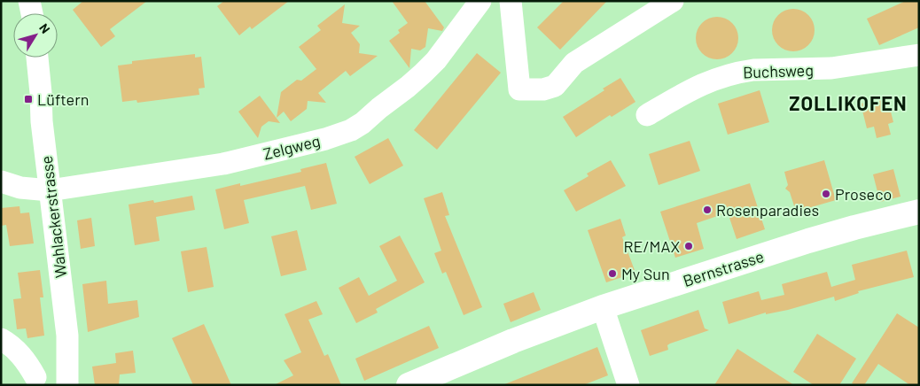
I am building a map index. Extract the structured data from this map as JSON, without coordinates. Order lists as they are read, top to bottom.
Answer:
{
  "streets": {
    "main road": ["Bernstrasse"],
    "street": ["Buchsweg", "Zelgweg", "Wahlackerstrasse"]
  },
  "crossings": [
    ["Zelgweg", "Wahlackerstrasse"]
  ],
  "districts": ["ZOLLIKOFEN"],
  "places": {
    "transit": ["Lüftern"],
    "other": [
      "Proseco",
      "Rosenparadies",
      "RE/MAX",
      "My Sun"
    ]
  },
  "north": "top right"
}
